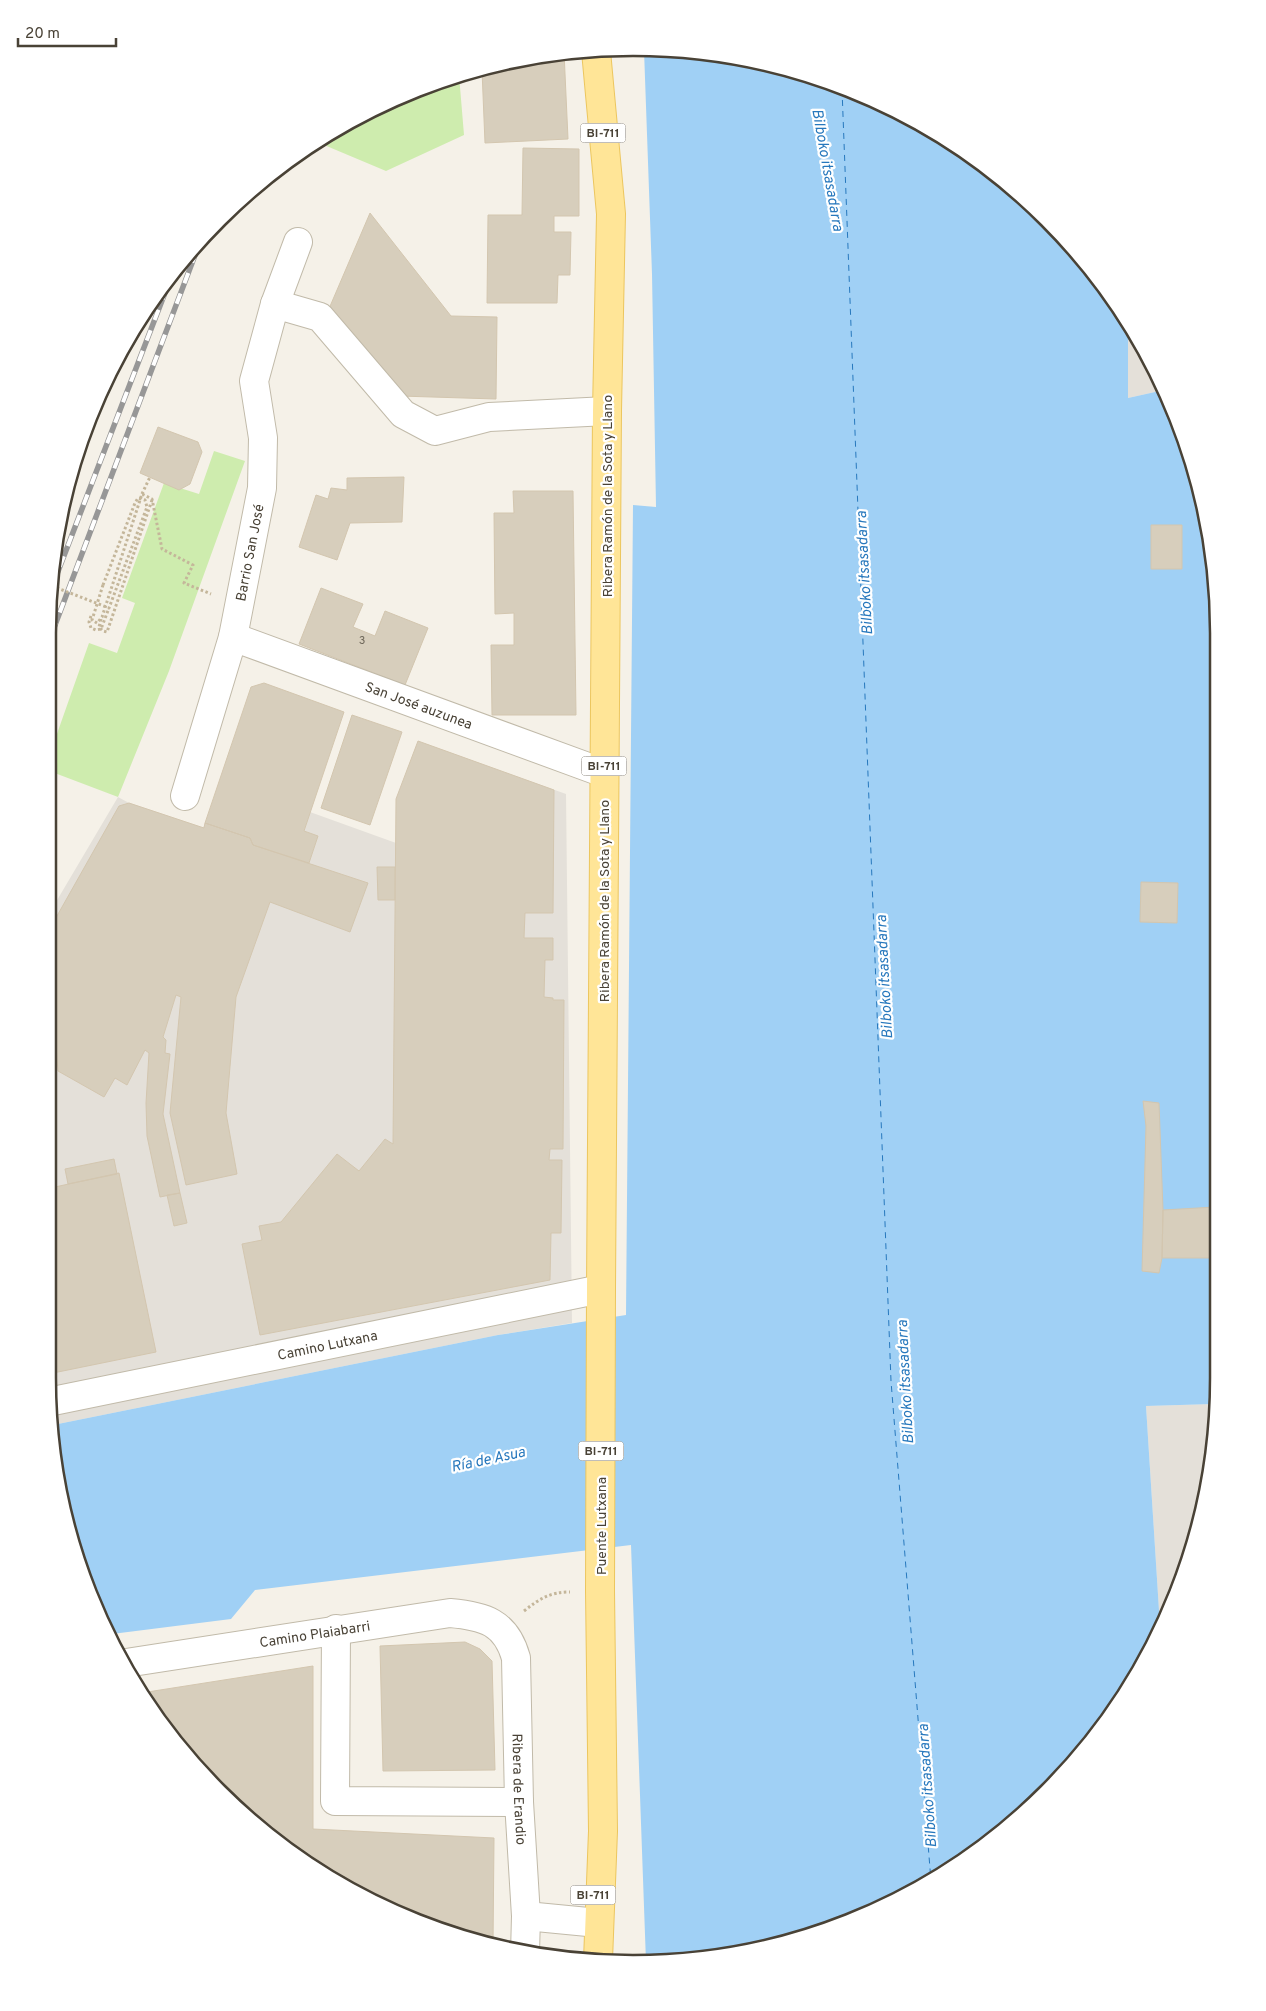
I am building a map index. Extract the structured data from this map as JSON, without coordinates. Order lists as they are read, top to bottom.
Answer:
{
  "streets": {
    "main road": ["BI-711", "Ribera Ramón de la Sota y Llano", "Puente Lutxana"],
    "street": [
      "Barrio San José",
      "San José auzunea",
      "Camino Lutxana",
      "Camino Plaiabarri",
      "Ribera de Erandio"
    ]
  },
  "crossings": [
    ["BI-711", "Puente Lutxana"],
    ["Ribera Ramón de la Sota y Llano", "San José auzunea"],
    ["Ribera Ramón de la Sota y Llano", "Camino Lutxana"],
    ["Ribera Ramón de la Sota y Llano", "Puente Lutxana"],
    ["Barrio San José", "San José auzunea"],
    ["Camino Plaiabarri", "Ribera de Erandio"]
  ],
  "water": ["Bilboko itsasadarra", "Ría de Asua"],
  "house_numbers": ["3"],
  "scale_bar": "20 m"
}
